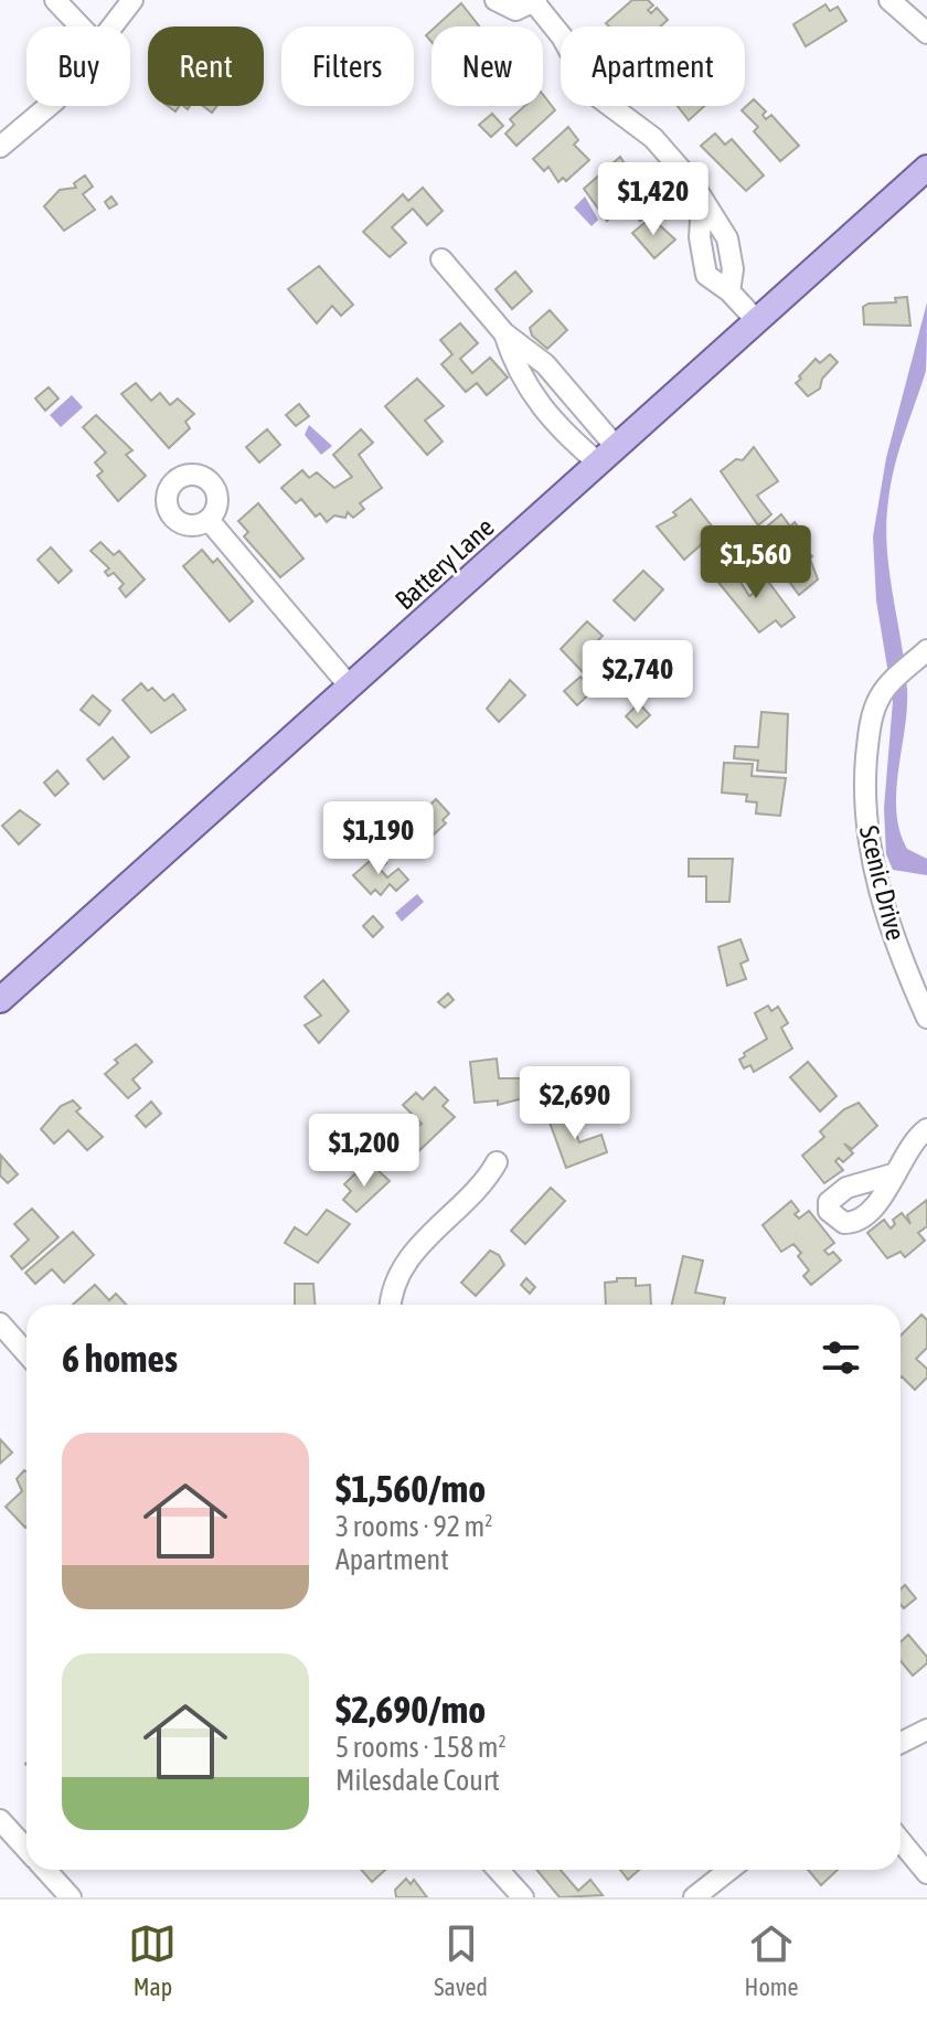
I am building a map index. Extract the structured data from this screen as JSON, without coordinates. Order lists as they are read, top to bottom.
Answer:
{
  "streets": {
    "main road": ["Battery Lane"],
    "street": ["Scenic Drive"]
  },
  "page": {
    "chip": [
      "Buy",
      "Rent",
      "Filters",
      "New",
      "Apartment"
    ],
    "price": [
      "$1,420",
      "$1,560",
      "$2,740",
      "$1,190",
      "$2,690",
      "$1,200"
    ],
    "heading": "6 homes",
    "list": [
      {
        "name": "$1,560/mo",
        "note": "3 rooms · 92 m² · Apartment"
      },
      {
        "name": "$2,690/mo",
        "note": "5 rooms · 158 m² · Milesdale Court"
      }
    ],
    "tabs": ["Map", "Saved", "Home"]
  }
}
